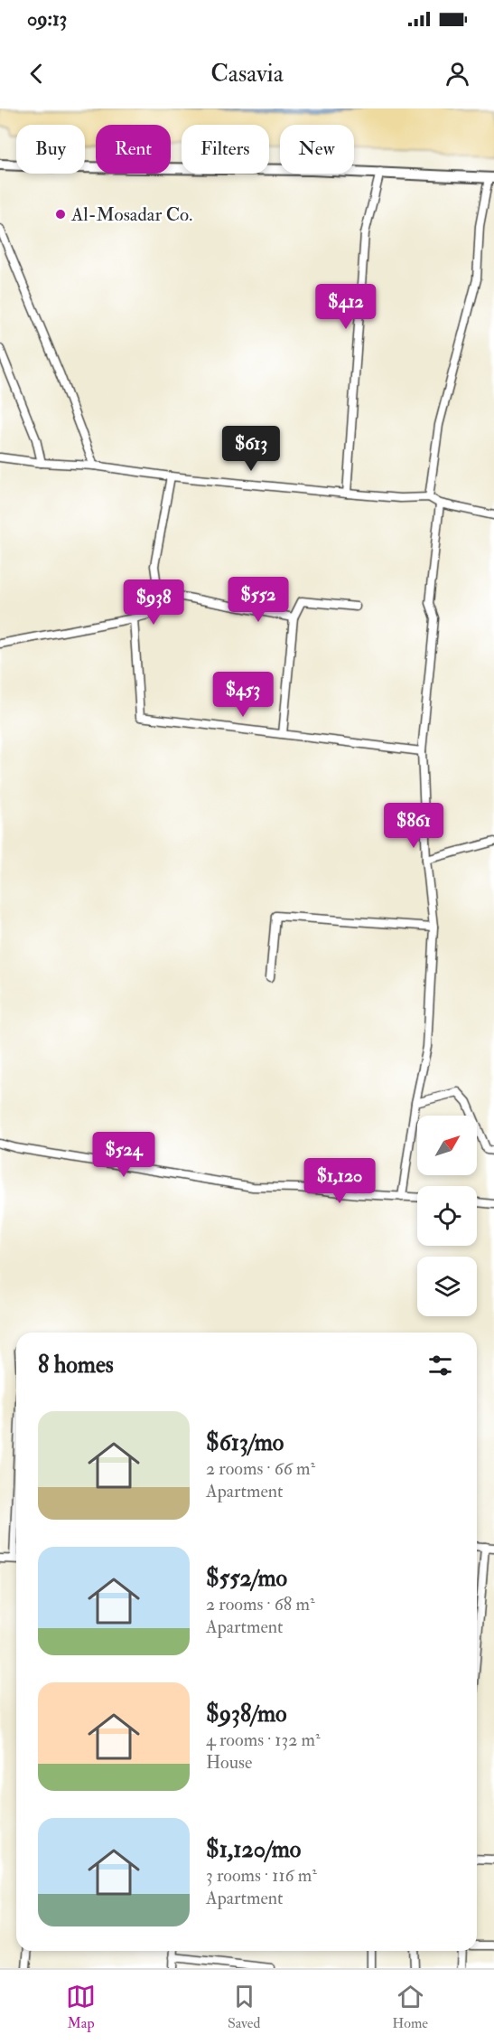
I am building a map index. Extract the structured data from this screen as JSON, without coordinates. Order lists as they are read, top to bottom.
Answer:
{
  "places": ["Al-Mosadar Co."],
  "north": "top right",
  "page": {
    "status": "09:13",
    "header": "Casavia",
    "chip": [
      "Buy",
      "Rent",
      "Filters",
      "New"
    ],
    "price": [
      "$412",
      "$613",
      "$552",
      "$938",
      "$453",
      "$861",
      "$524",
      "$1,120"
    ],
    "heading": "8 homes",
    "list": [
      {
        "name": "$613/mo",
        "note": "2 rooms · 66 m² · Apartment"
      },
      {
        "name": "$552/mo",
        "note": "2 rooms · 68 m² · Apartment"
      },
      {
        "name": "$938/mo",
        "note": "4 rooms · 132 m² · House"
      },
      {
        "name": "$1,120/mo",
        "note": "3 rooms · 116 m² · Apartment"
      }
    ],
    "tabs": ["Map", "Saved", "Home"]
  }
}
